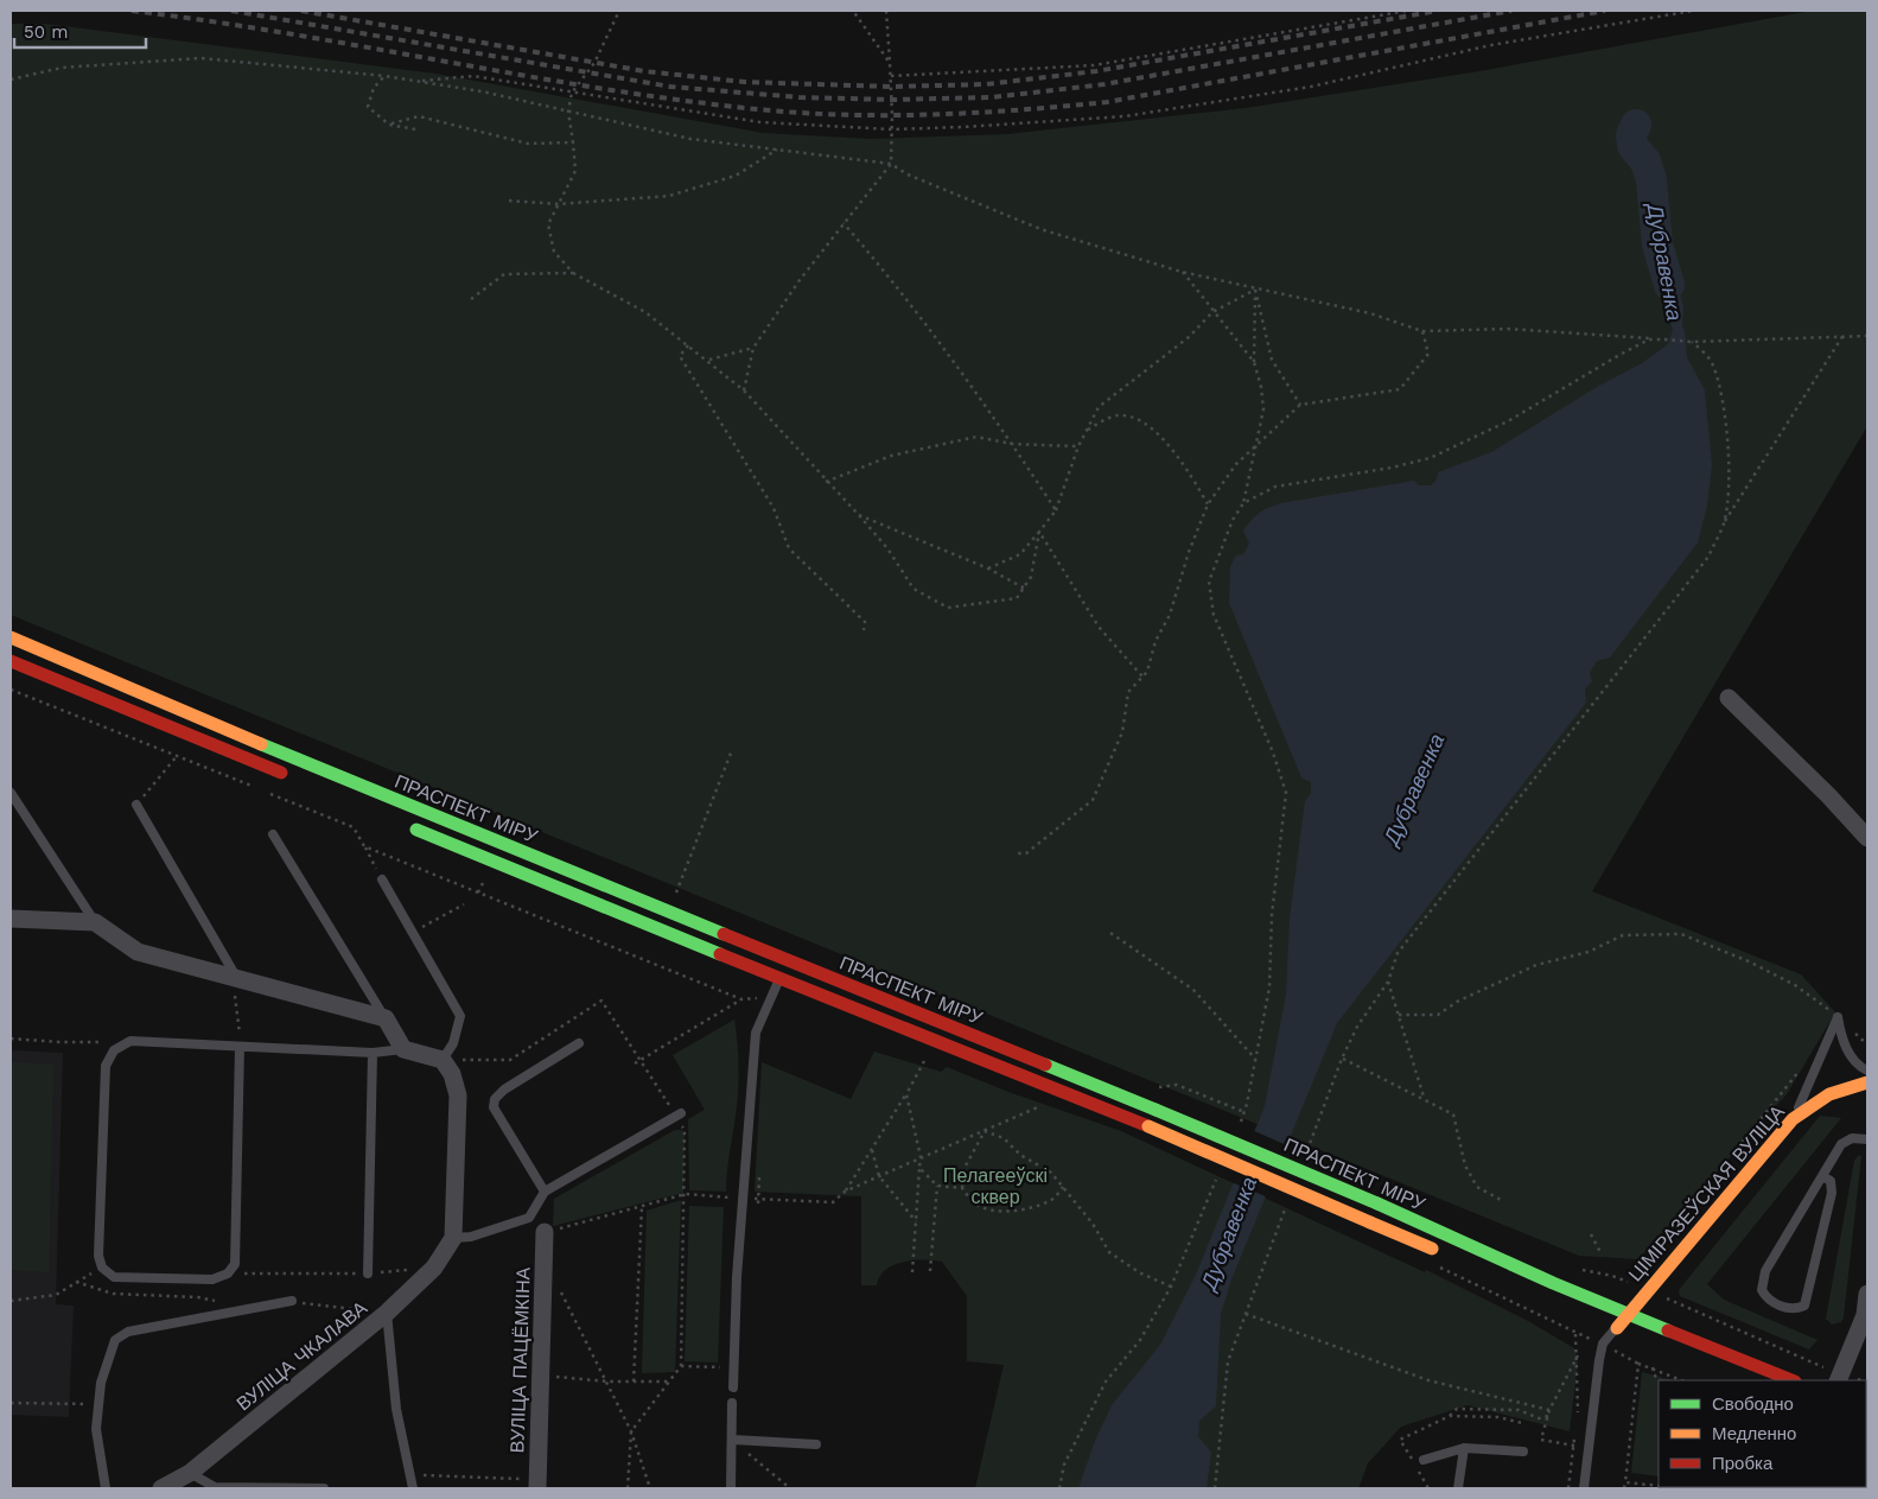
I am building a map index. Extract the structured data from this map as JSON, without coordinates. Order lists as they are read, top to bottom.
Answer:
{
  "streets": {
    "main road": ["ПРАСПЕКТ МІРУ", "ЦІМІРАЗЕЎСКАЯ ВУЛІЦА"],
    "street": ["ВУЛІЦА ЧКАЛАВА", "ВУЛІЦА ПАЦЁМКІНА"]
  },
  "crossings": [
    ["ПРАСПЕКТ МІРУ", "ЦІМІРАЗЕЎСКАЯ ВУЛІЦА"]
  ],
  "water": ["Дубравенка"],
  "parks": ["Пелагееўскі сквер"],
  "legend": ["Свободно", "Медленно", "Пробка"],
  "scale_bar": "50 m"
}
